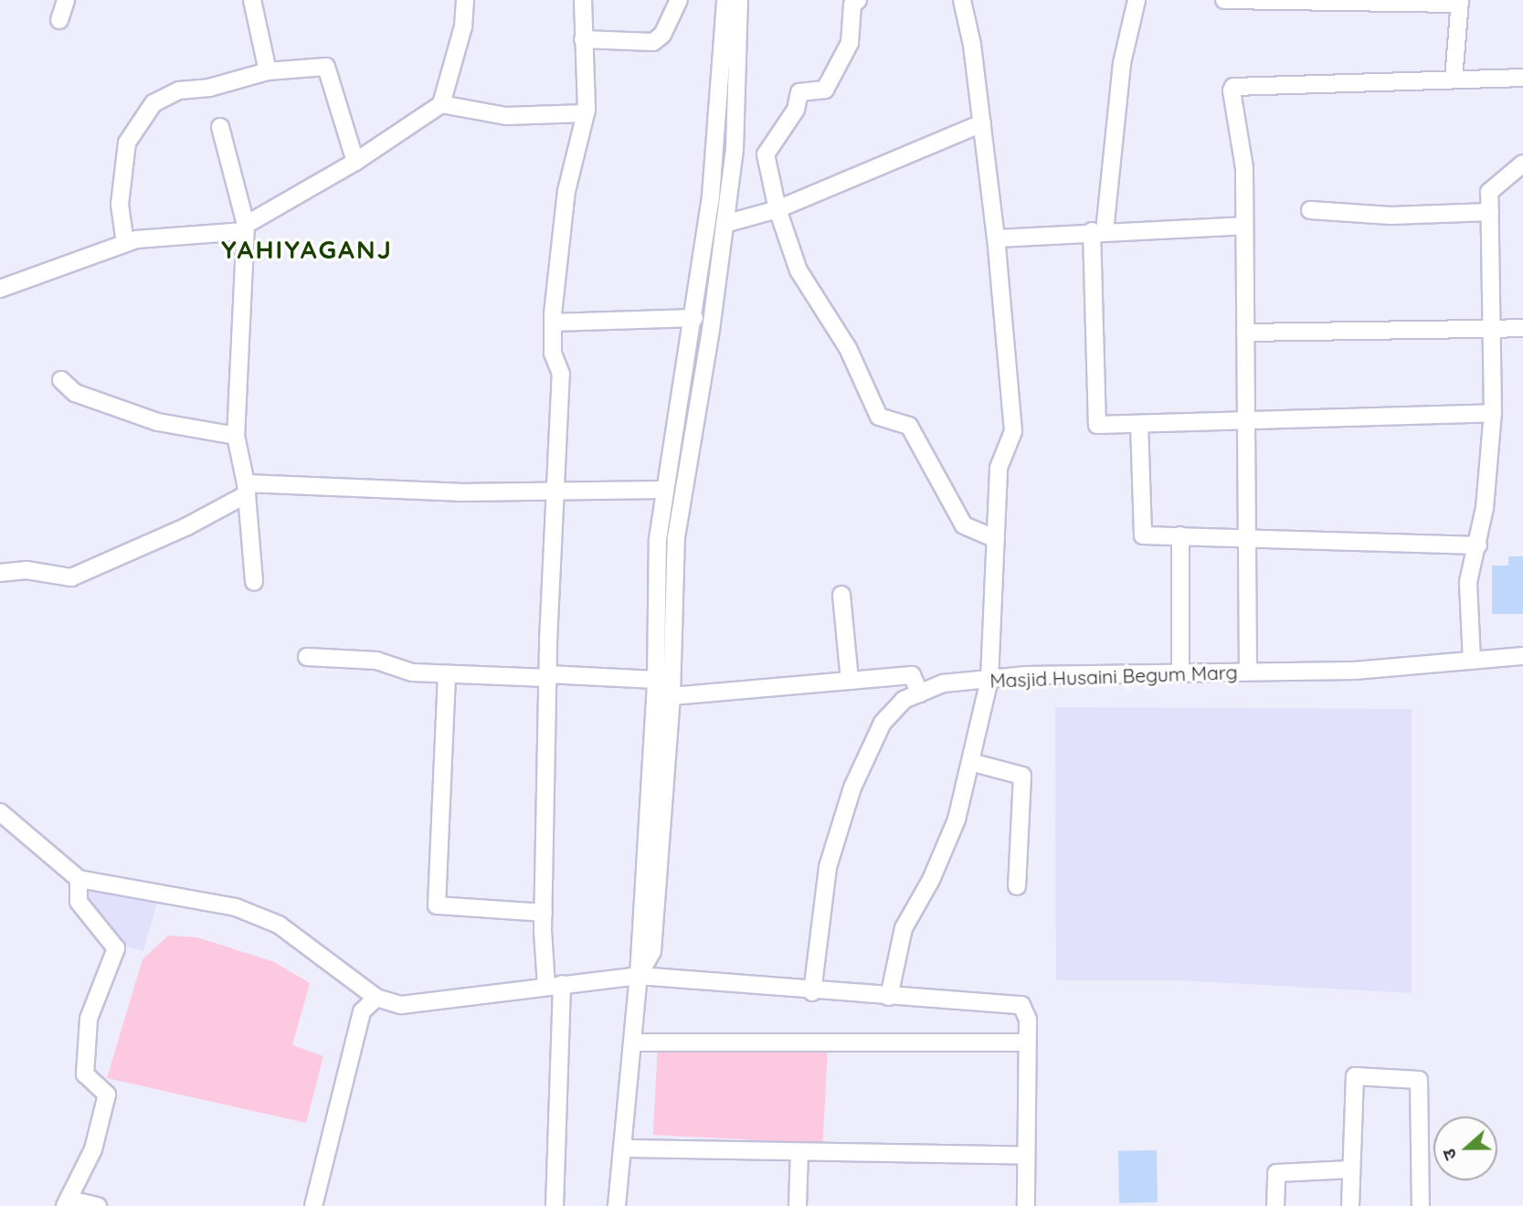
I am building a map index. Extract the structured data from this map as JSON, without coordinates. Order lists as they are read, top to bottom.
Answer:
{
  "streets": {
    "street": ["Masjid Husaini Begum Marg"]
  },
  "districts": ["YAHIYAGANJ"],
  "north": "left"
}
